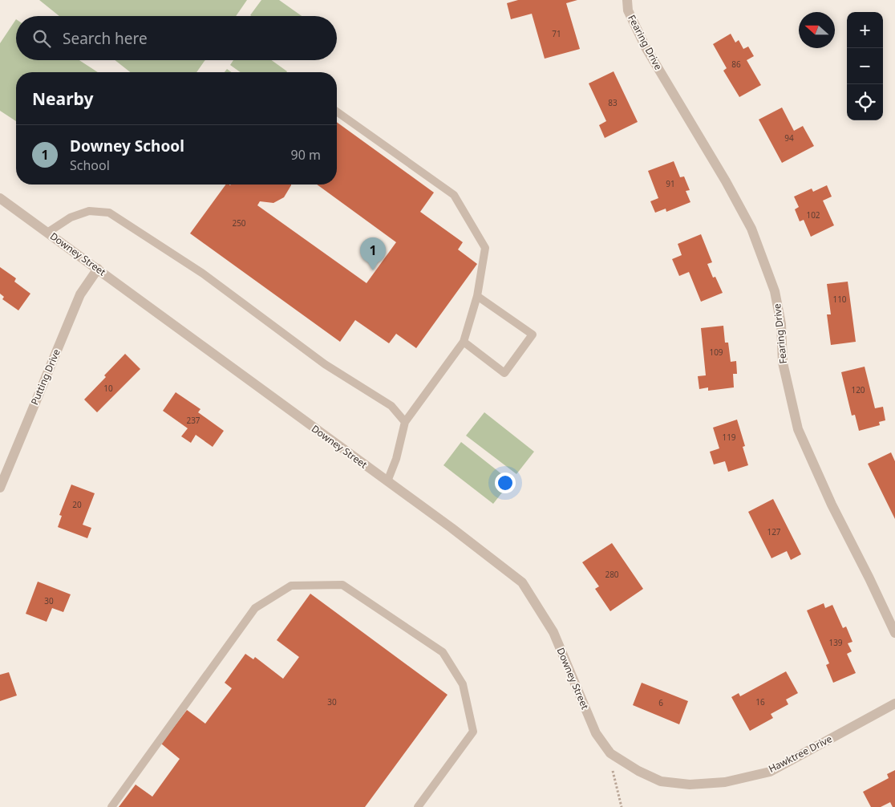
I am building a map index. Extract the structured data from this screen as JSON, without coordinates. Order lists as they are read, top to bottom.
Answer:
{
  "streets": {
    "street": [
      "Fearing Drive",
      "Downey Street",
      "Putting Drive",
      "Hawktree Drive"
    ]
  },
  "crossings": [
    ["Downey Street", "Putting Drive"],
    ["Downey Street", "Hawktree Drive"]
  ],
  "house_numbers": [
    "71",
    "86",
    "83",
    "94",
    "91",
    "102",
    "250",
    "110",
    "109",
    "10",
    "120",
    "237",
    "119",
    "20",
    "127",
    "280",
    "30",
    "139",
    "30",
    "16",
    "6"
  ],
  "north": "left",
  "page": {
    "map_buttons": ["+", "−"],
    "search": "Search here",
    "heading": "Nearby",
    "list": [
      {
        "mark": "1",
        "name": "Downey School",
        "note": "School",
        "value": "90 m"
      }
    ],
    "pins": "1"
  }
}
